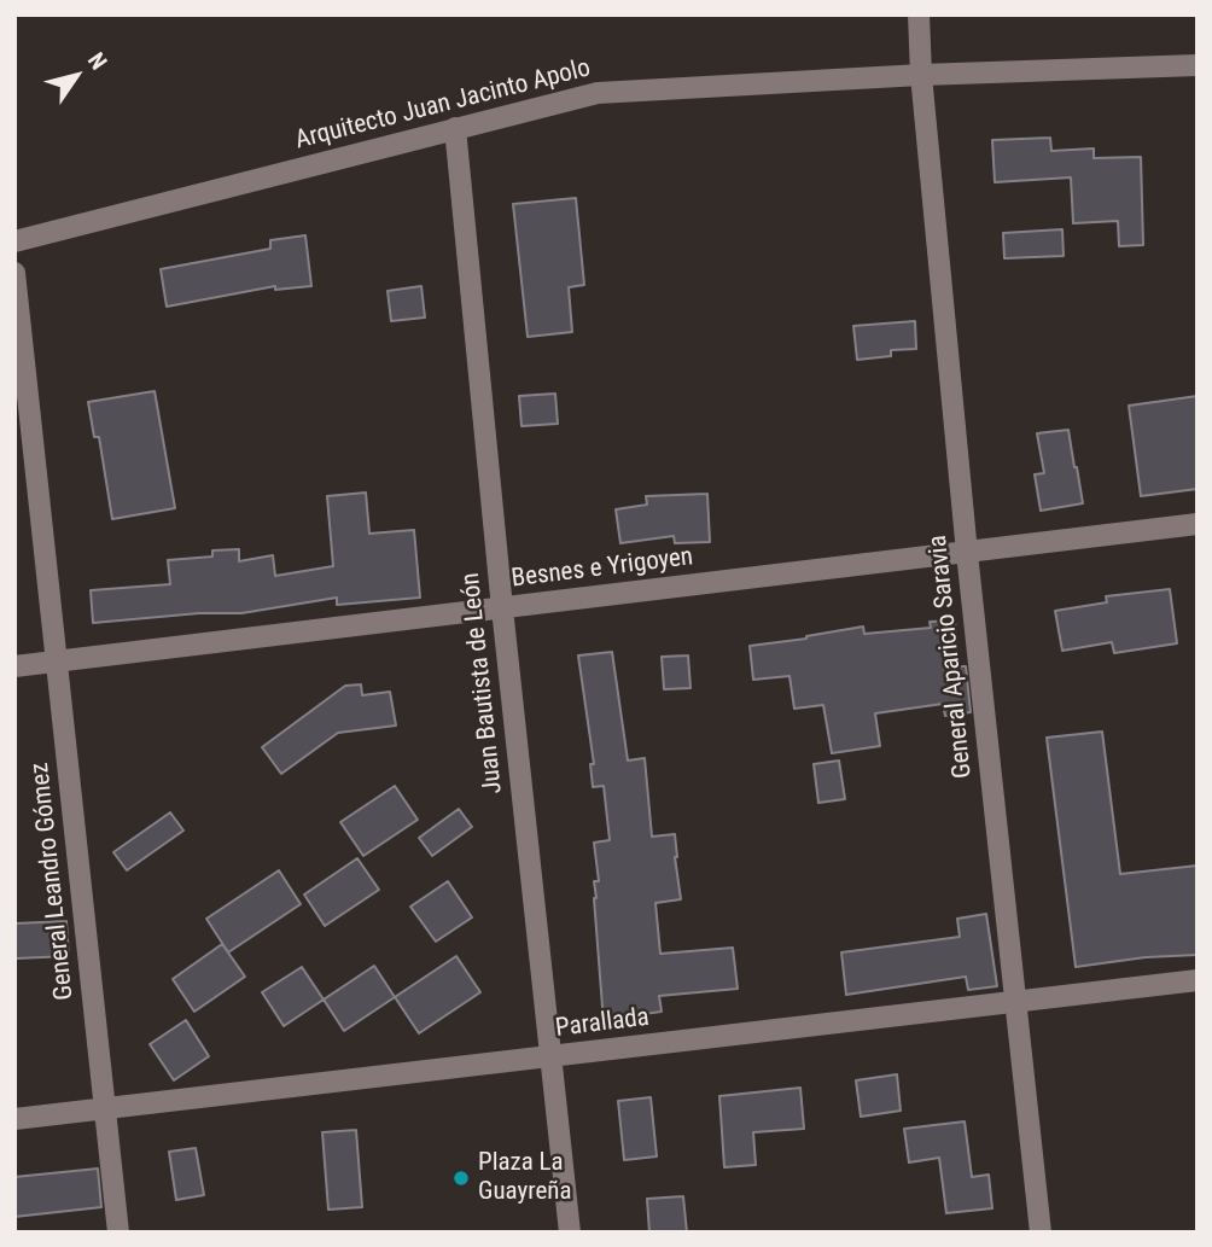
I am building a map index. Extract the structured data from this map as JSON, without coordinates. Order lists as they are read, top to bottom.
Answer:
{
  "streets": {
    "street": [
      "Arquitecto Juan Jacinto Apolo",
      "Besnes e Yrigoyen",
      "General Aparicio Saravia",
      "Juan Bautista de León",
      "General Leandro Gómez",
      "Parallada"
    ]
  },
  "crossings": [
    ["Arquitecto Juan Jacinto Apolo", "General Aparicio Saravia"],
    ["Arquitecto Juan Jacinto Apolo", "Juan Bautista de León"],
    ["Besnes e Yrigoyen", "General Aparicio Saravia"],
    ["Besnes e Yrigoyen", "Juan Bautista de León"],
    ["Besnes e Yrigoyen", "General Leandro Gómez"],
    ["General Aparicio Saravia", "Parallada"],
    ["Juan Bautista de León", "Parallada"],
    ["General Leandro Gómez", "Parallada"]
  ],
  "places": ["Plaza La Guayreña"],
  "north": "top right"
}
